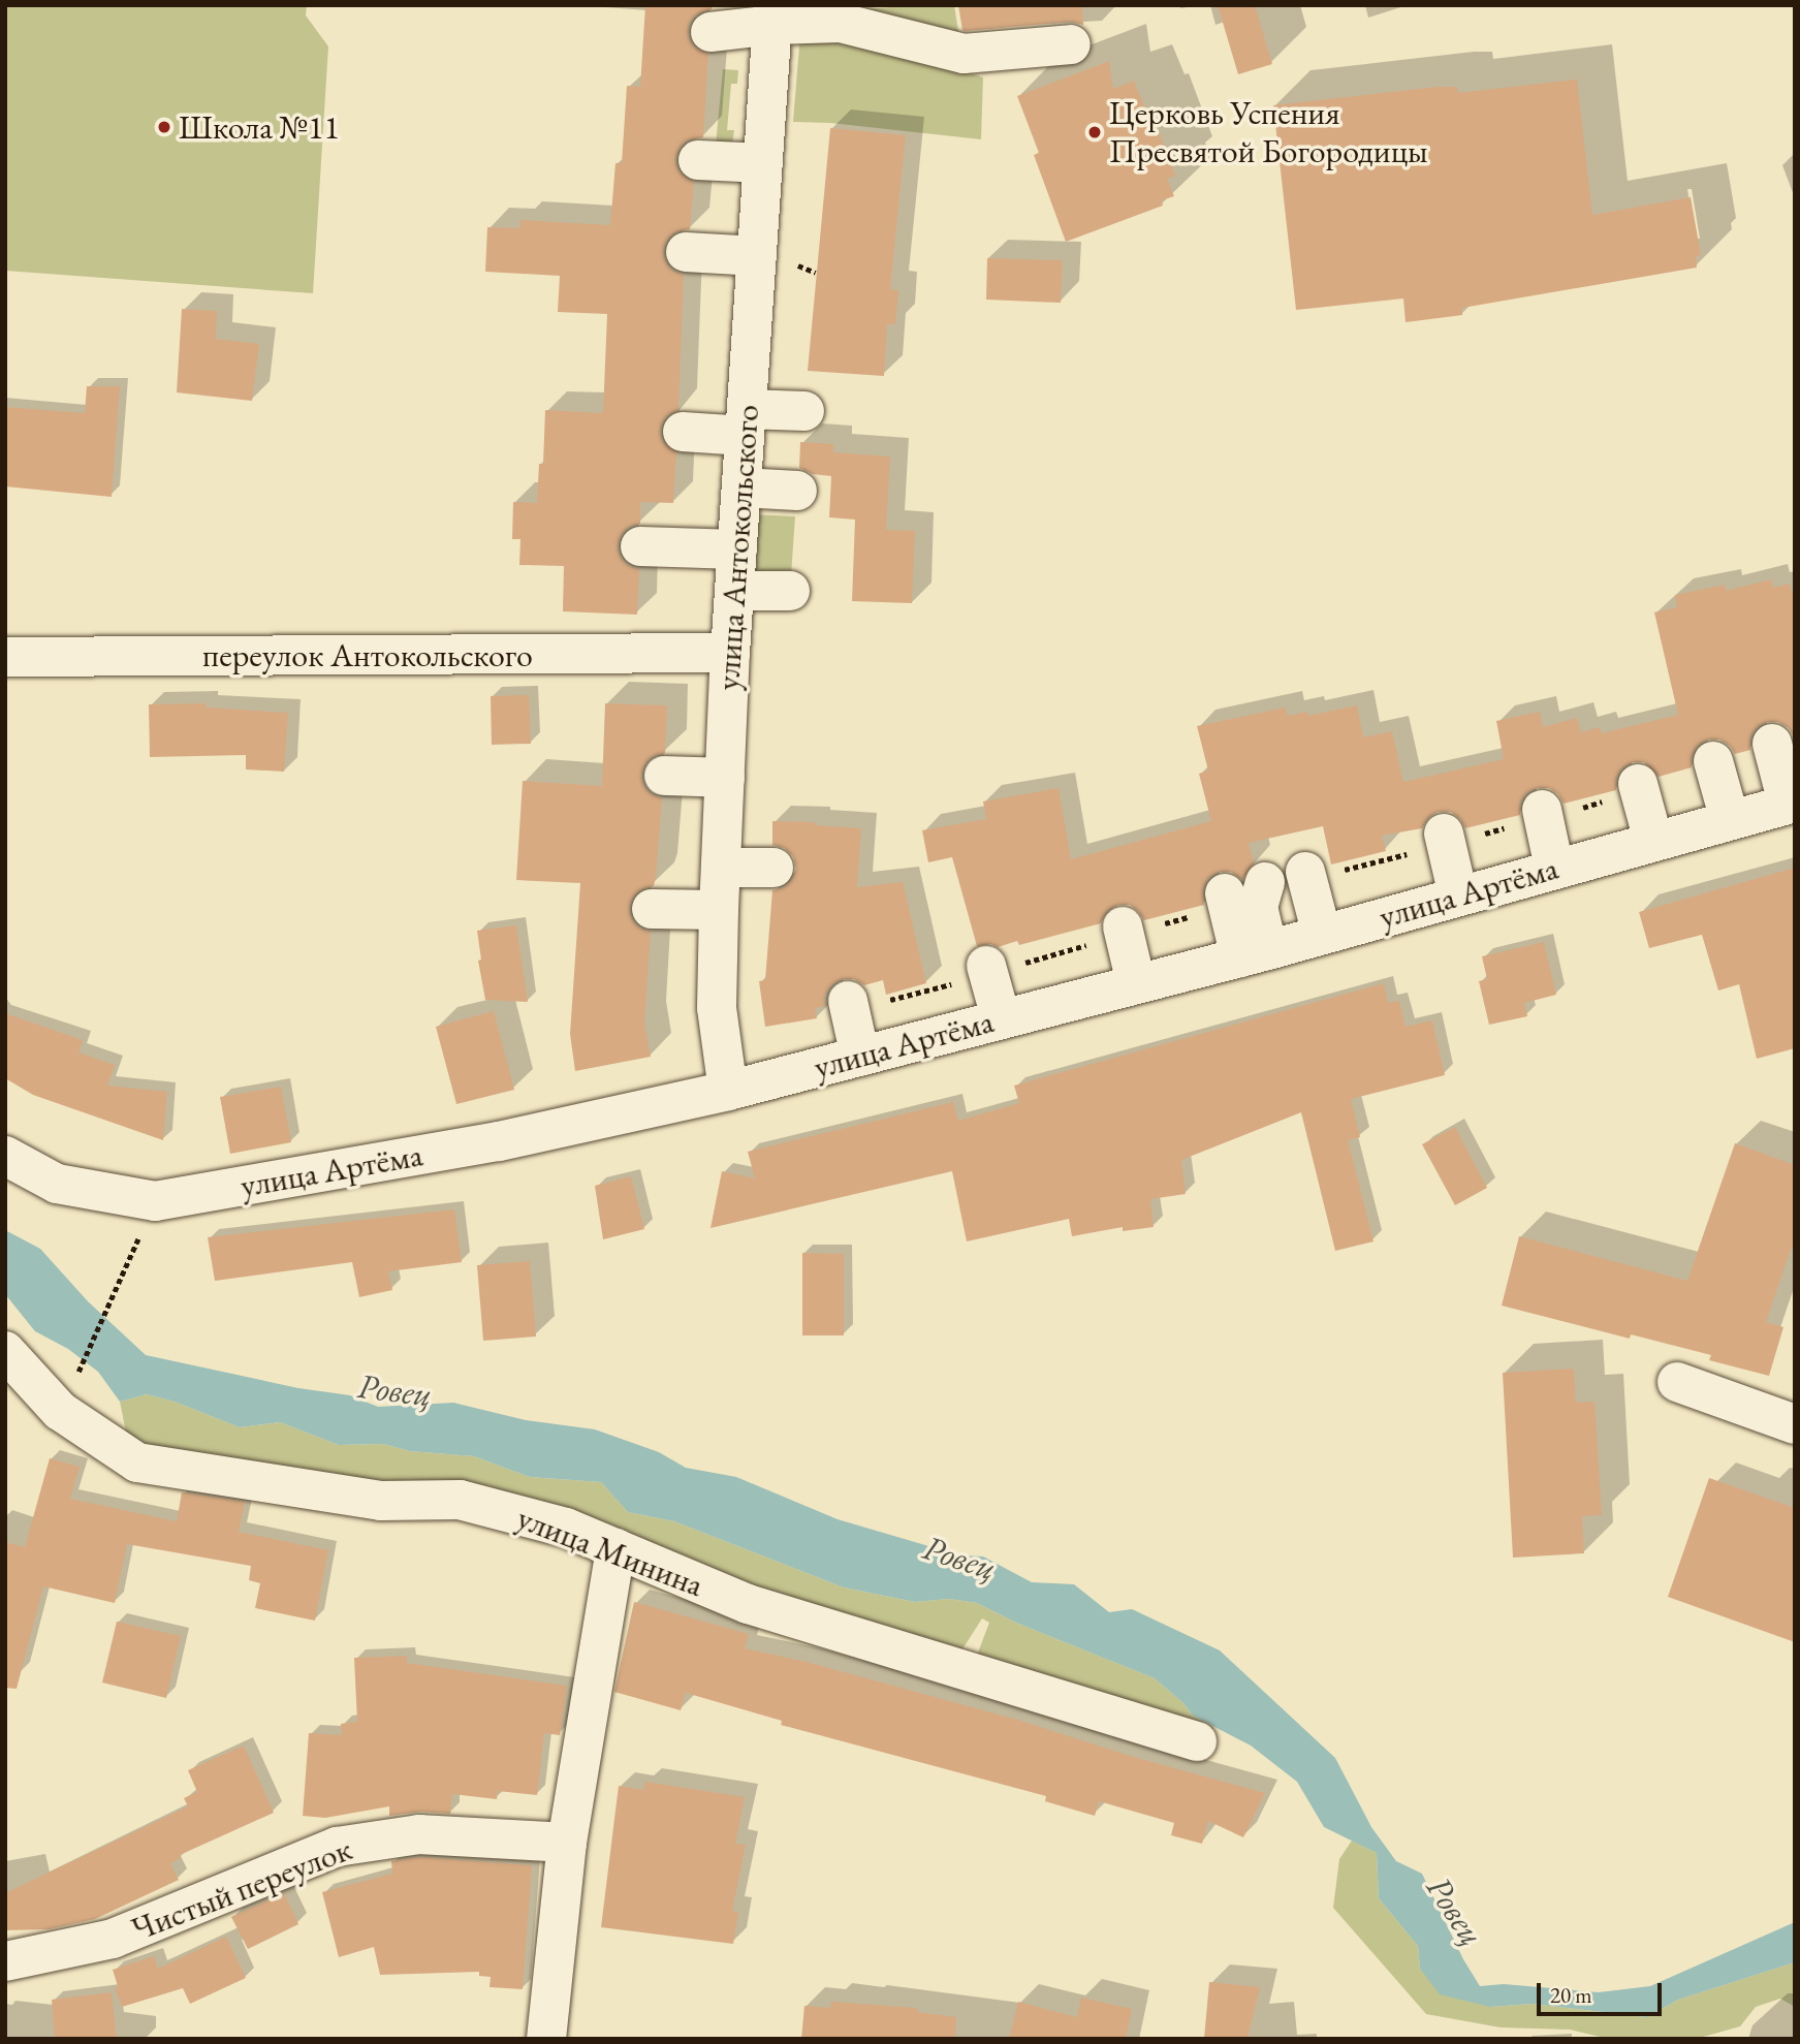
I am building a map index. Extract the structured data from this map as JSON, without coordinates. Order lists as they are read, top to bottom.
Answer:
{
  "streets": {
    "street": [
      "улица Антокольского",
      "переулок Антокольского",
      "улица Артёма",
      "улица Минина",
      "Чистый переулок"
    ]
  },
  "crossings": [
    ["улица Антокольского", "переулок Антокольского"],
    ["улица Антокольского", "улица Артёма"]
  ],
  "water": ["Ровец"],
  "places": ["Школа №11", "Церковь Успения Пресвятой Богородицы"],
  "scale_bar": "20 m"
}
